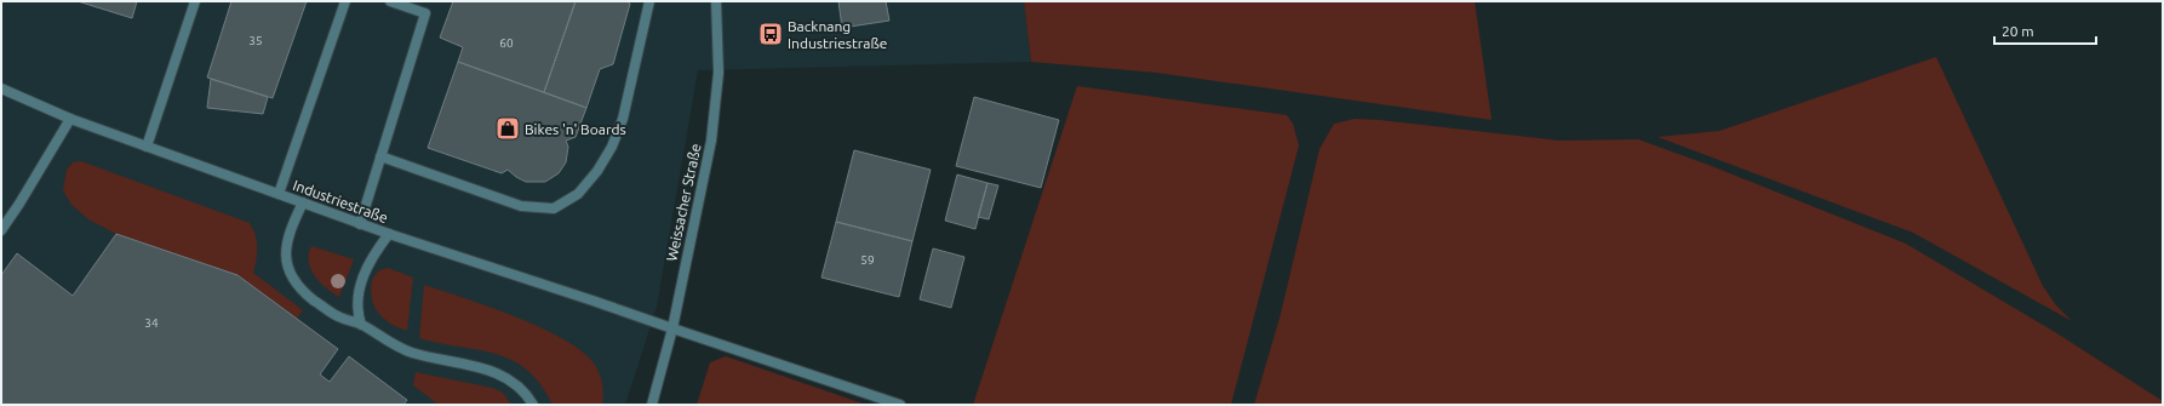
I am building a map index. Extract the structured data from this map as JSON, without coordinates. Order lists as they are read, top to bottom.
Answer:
{
  "streets": {
    "street": ["Industriestraße", "Weissacher Straße"]
  },
  "crossings": [
    ["Industriestraße", "Weissacher Straße"]
  ],
  "places": {
    "bus stop": ["Backnang Industriestraße"],
    "shop": ["Bikes 'n' Boards"]
  },
  "house_numbers": [
    "35",
    "60",
    "59",
    "34"
  ],
  "scale_bar": "20 m"
}
